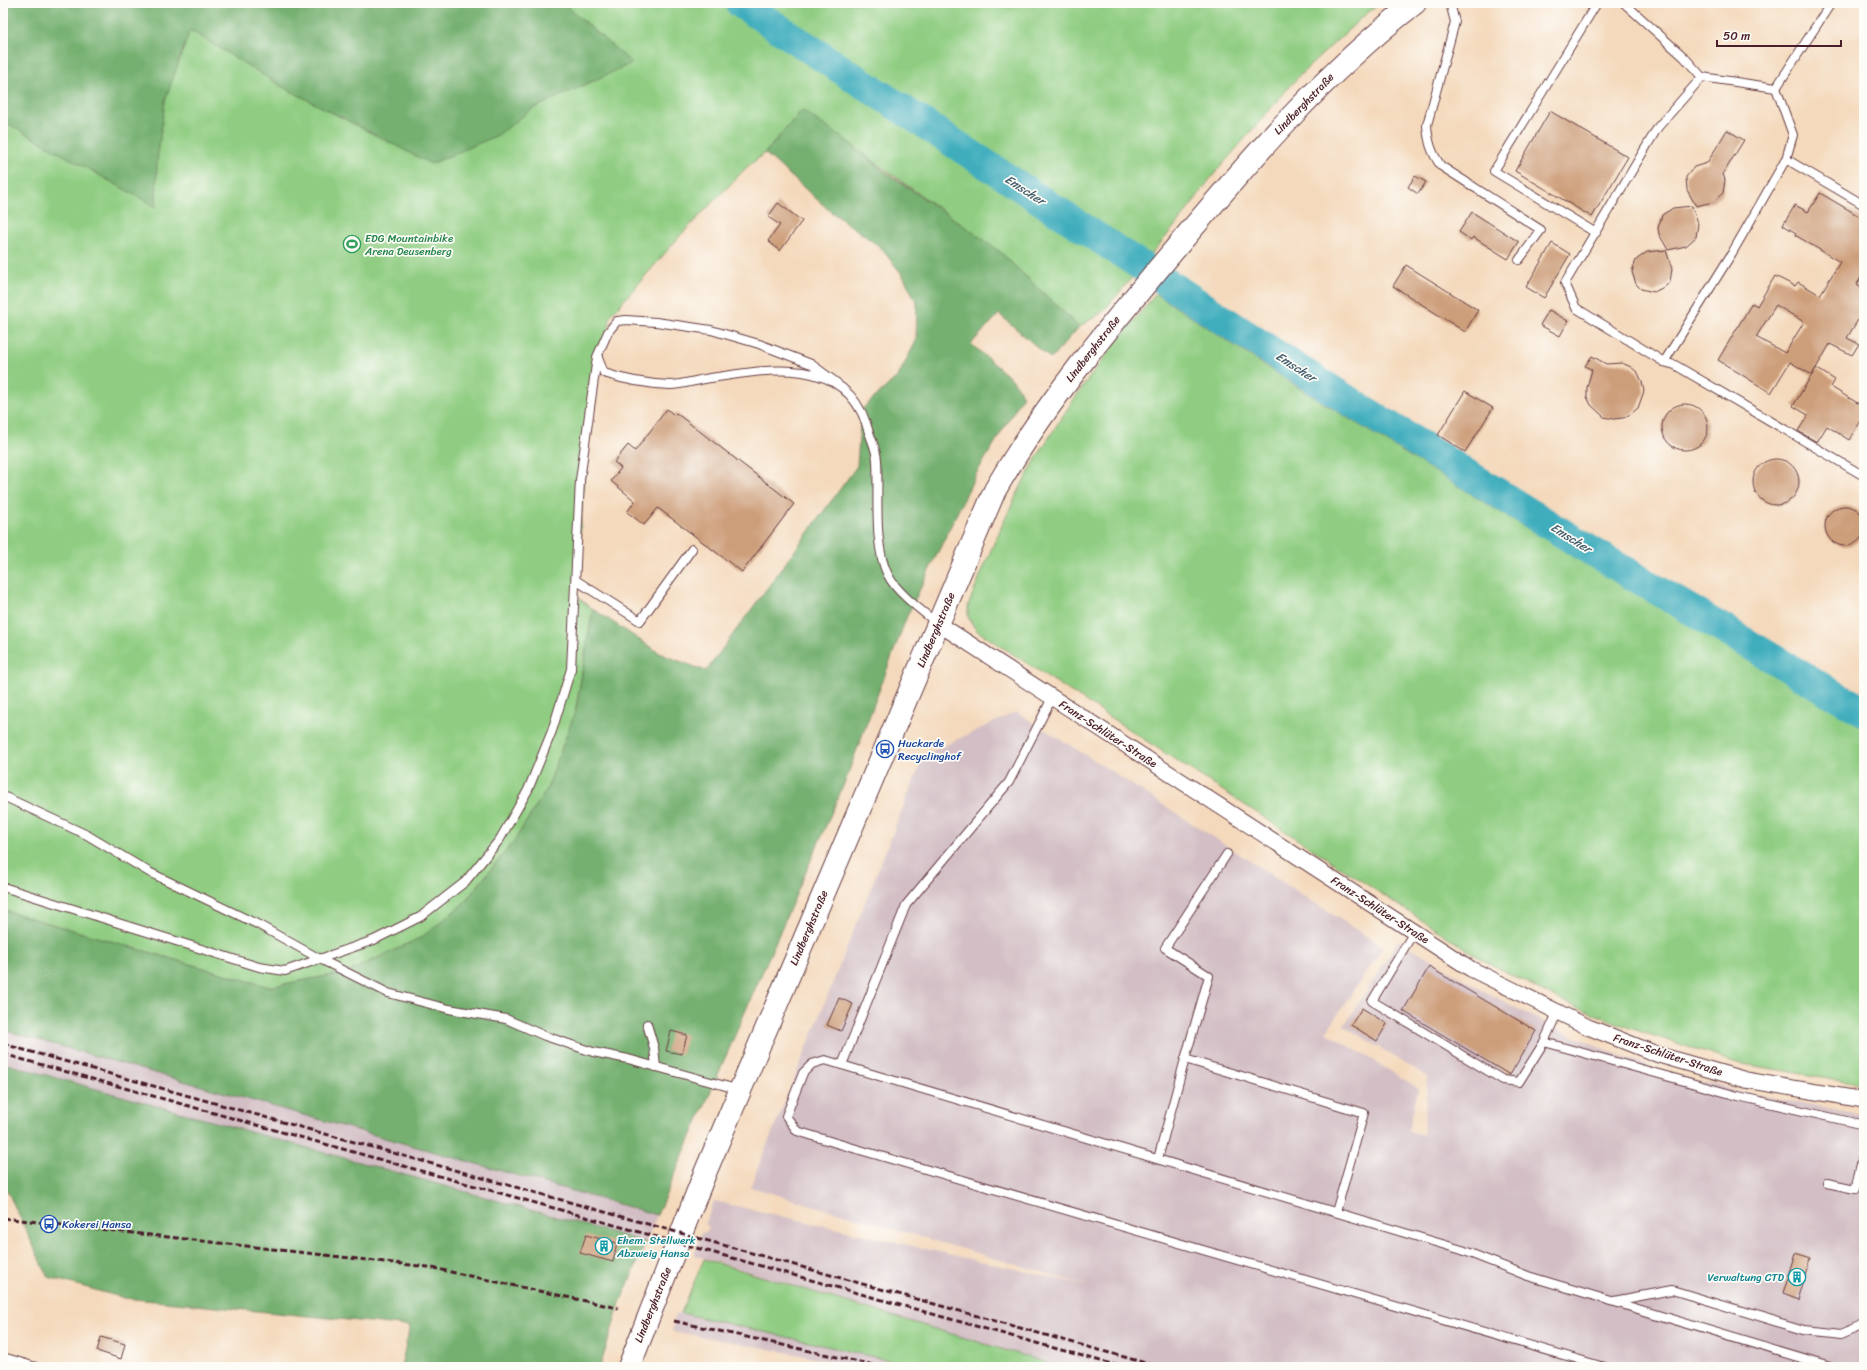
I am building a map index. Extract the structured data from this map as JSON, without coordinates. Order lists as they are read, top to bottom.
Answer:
{
  "streets": {
    "main road": ["Lindberghstraße"],
    "street": ["Franz-Schlüter-Straße"]
  },
  "crossings": [
    ["Lindberghstraße", "Franz-Schlüter-Straße"]
  ],
  "water": ["Emscher"],
  "places": {
    "sports": ["EDG Mountainbike Arena Deusenberg"],
    "bus stop": ["Huckarde Recyclinghof", "Kokerei Hansa"],
    "building": ["Ehem. Stellwerk Abzweig Hansa", "Verwaltung CTD"]
  },
  "scale_bar": "50 m"
}
